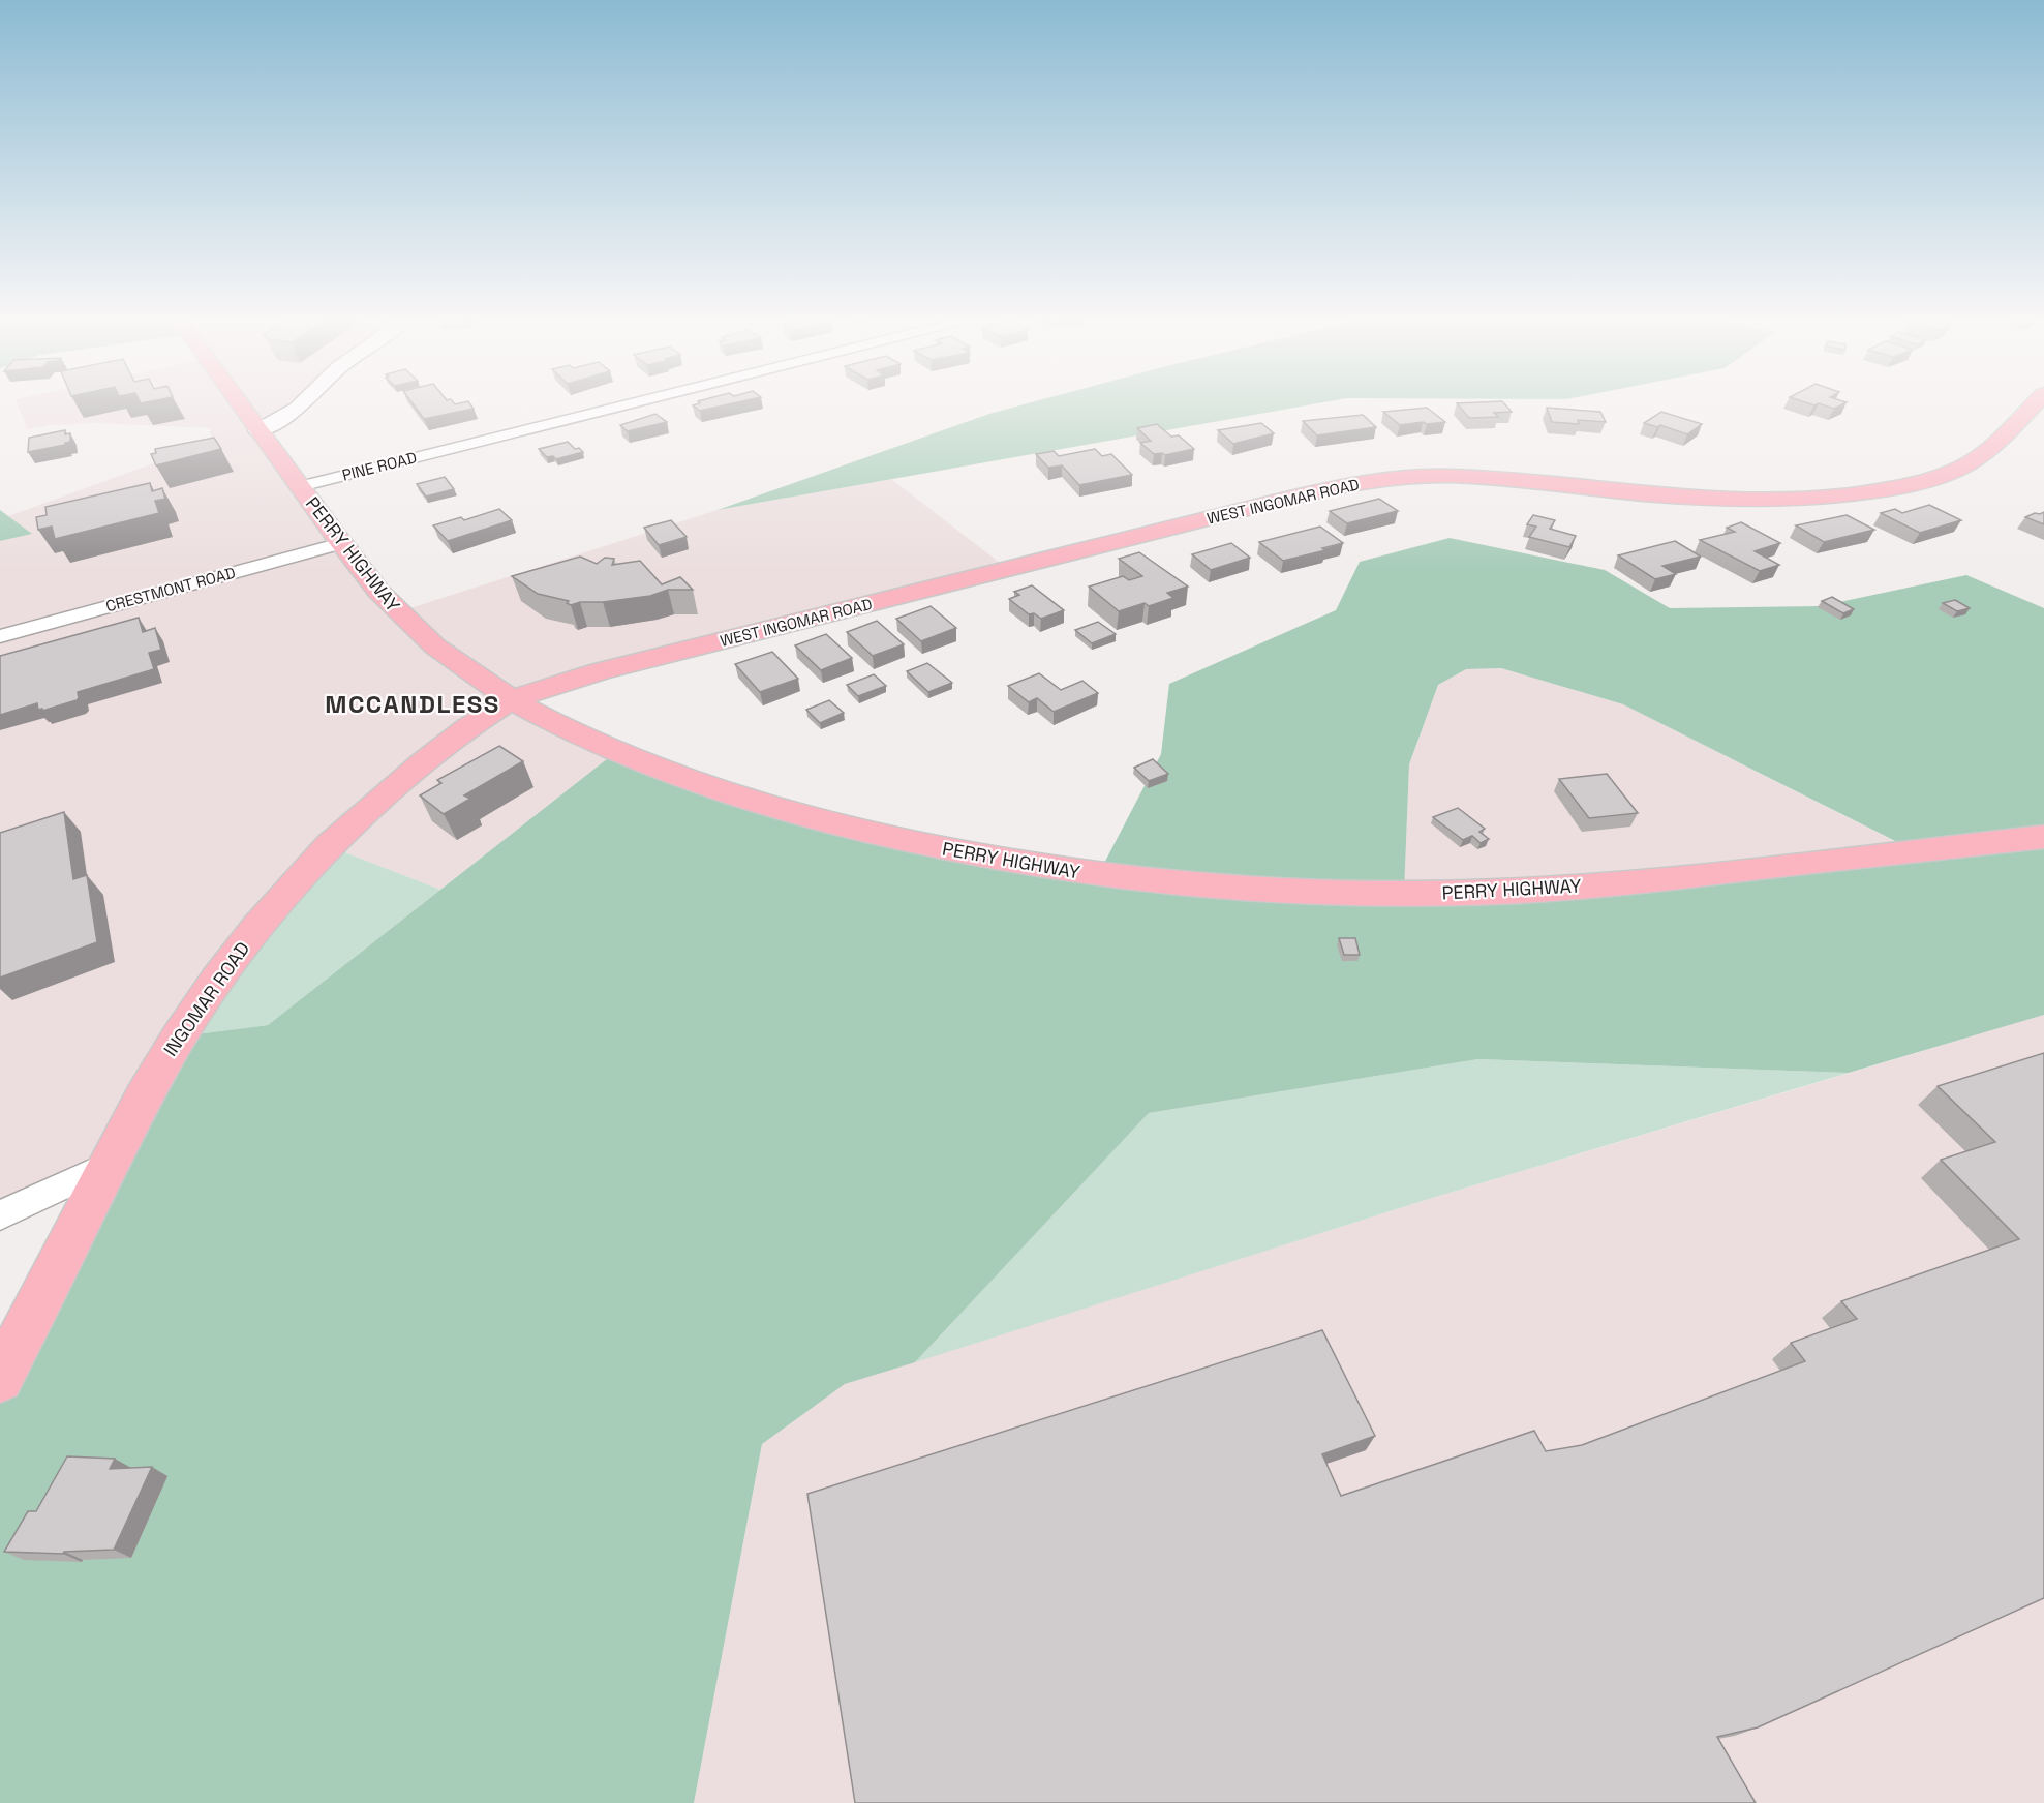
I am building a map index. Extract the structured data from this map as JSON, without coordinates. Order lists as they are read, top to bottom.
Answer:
{
  "streets": {
    "main road": ["WEST INGOMAR ROAD", "PERRY HIGHWAY", "INGOMAR ROAD"],
    "street": ["PINE ROAD", "CRESTMONT ROAD"]
  },
  "crossings": [
    ["PINE ROAD", "PERRY HIGHWAY"],
    ["WEST INGOMAR ROAD", "PERRY HIGHWAY"],
    ["WEST INGOMAR ROAD", "INGOMAR ROAD"],
    ["PERRY HIGHWAY", "CRESTMONT ROAD"],
    ["PERRY HIGHWAY", "INGOMAR ROAD"]
  ],
  "districts": ["MCCANDLESS"]
}
